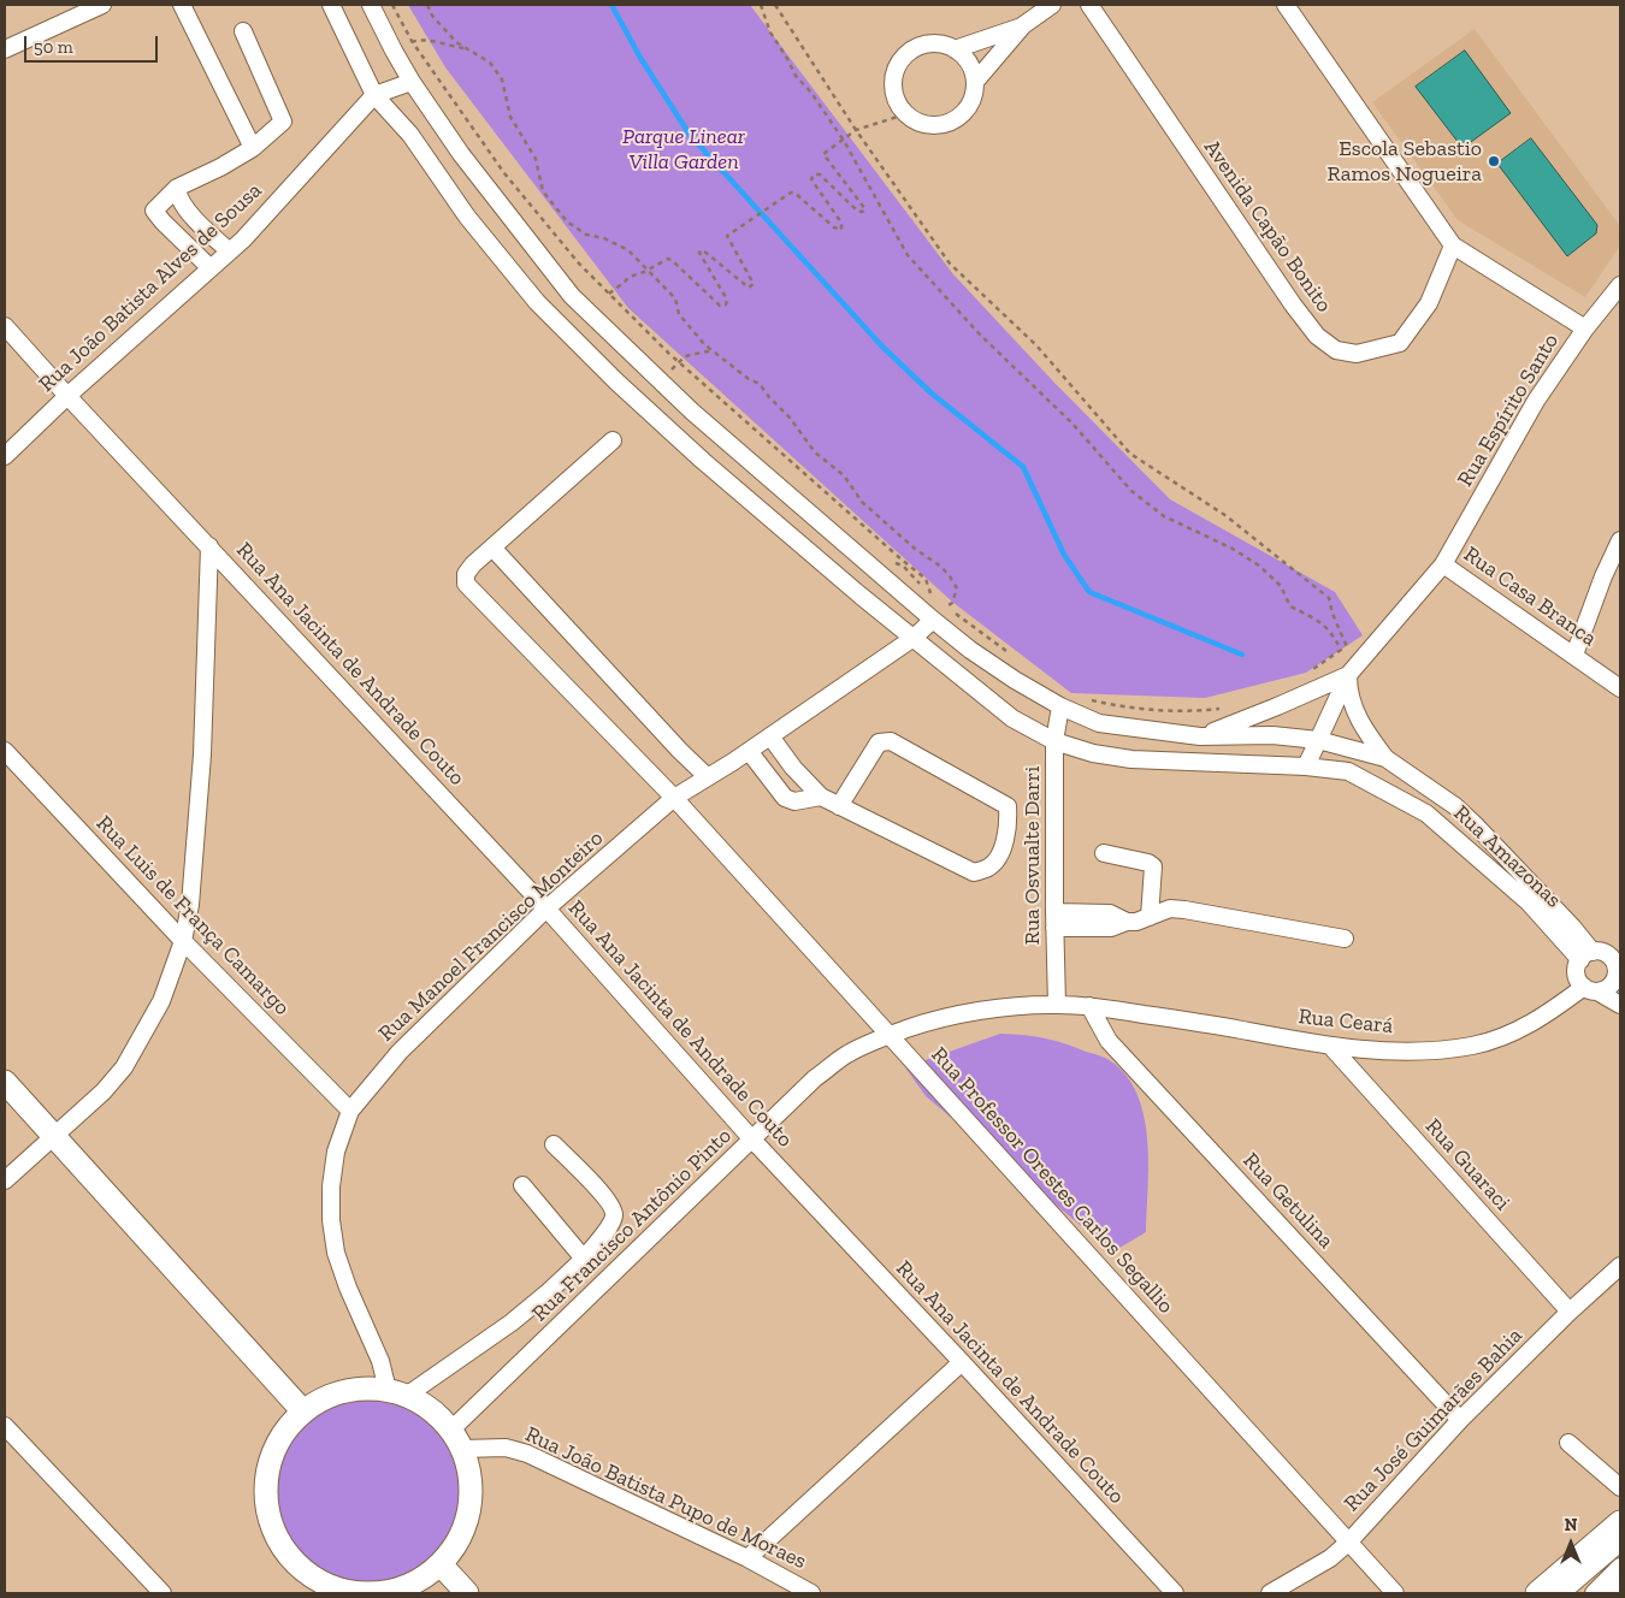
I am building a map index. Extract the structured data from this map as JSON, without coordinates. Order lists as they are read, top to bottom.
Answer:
{
  "streets": {
    "street": [
      "Avenida Capão Bonito",
      "Rua João Batista Alves de Sousa",
      "Rua Espírito Santo",
      "Rua Casa Branca",
      "Rua Ana Jacinta de Andrade Couto",
      "Rua Osvualte Darri",
      "Rua Amazonas",
      "Rua Luis de França Camargo",
      "Rua Manoel Francisco Monteiro",
      "Rua Ceará",
      "Rua Guaraci",
      "Rua Professor Orestes Carlos Segallio",
      "Rua Getulina",
      "Rua Francisco Antônio Pinto",
      "Rua José Guimarães Bahia",
      "Rua João Batista Pupo de Moraes"
    ]
  },
  "crossings": [
    ["Rua João Batista Alves de Sousa", "Rua Ana Jacinta de Andrade Couto"],
    ["Rua João Batista Alves de Sousa", "Rua Amazonas"],
    ["Rua Espírito Santo", "Rua Casa Branca"],
    ["Rua Ana Jacinta de Andrade Couto", "Rua Manoel Francisco Monteiro"],
    ["Rua Ana Jacinta de Andrade Couto", "Rua Francisco Antônio Pinto"],
    ["Rua Osvualte Darri", "Rua Amazonas"],
    ["Rua Osvualte Darri", "Rua Francisco Antônio Pinto"],
    ["Rua Amazonas", "Rua Manoel Francisco Monteiro"],
    ["Rua Amazonas", "Rua Ceará"],
    ["Rua Luis de França Camargo", "Rua Manoel Francisco Monteiro"],
    ["Rua Manoel Francisco Monteiro", "Rua Professor Orestes Carlos Segallio"],
    ["Rua Manoel Francisco Monteiro", "Rua Francisco Antônio Pinto"],
    ["Rua Manoel Francisco Monteiro", "Rua João Batista Pupo de Moraes"],
    ["Rua Ceará", "Rua Guaraci"],
    ["Rua Ceará", "Rua Getulina"],
    ["Rua Ceará", "Rua Francisco Antônio Pinto"],
    ["Rua Guaraci", "Rua José Guimarães Bahia"],
    ["Rua Professor Orestes Carlos Segallio", "Rua Francisco Antônio Pinto"],
    ["Rua Professor Orestes Carlos Segallio", "Rua José Guimarães Bahia"],
    ["Rua Getulina", "Rua Francisco Antônio Pinto"],
    ["Rua Getulina", "Rua José Guimarães Bahia"],
    ["Rua Francisco Antônio Pinto", "Rua João Batista Pupo de Moraes"]
  ],
  "parks": ["Parque Linear Villa Garden"],
  "places": ["Escola Sebastio Ramos Nogueira"],
  "scale_bar": "50 m",
  "north": "top"
}
